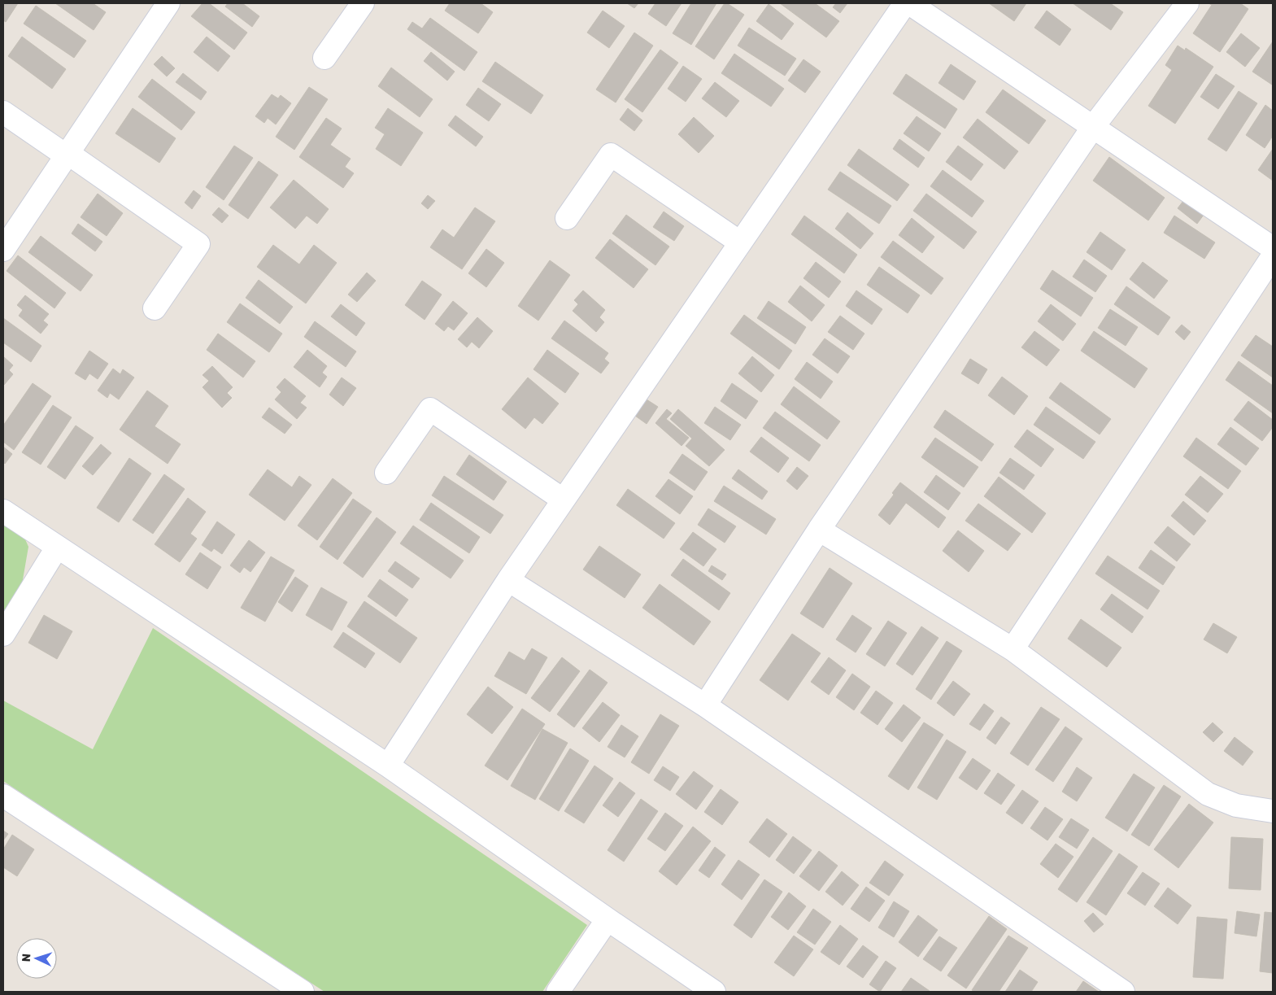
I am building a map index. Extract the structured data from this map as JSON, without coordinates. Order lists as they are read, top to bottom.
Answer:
{
  "north": "left"
}
